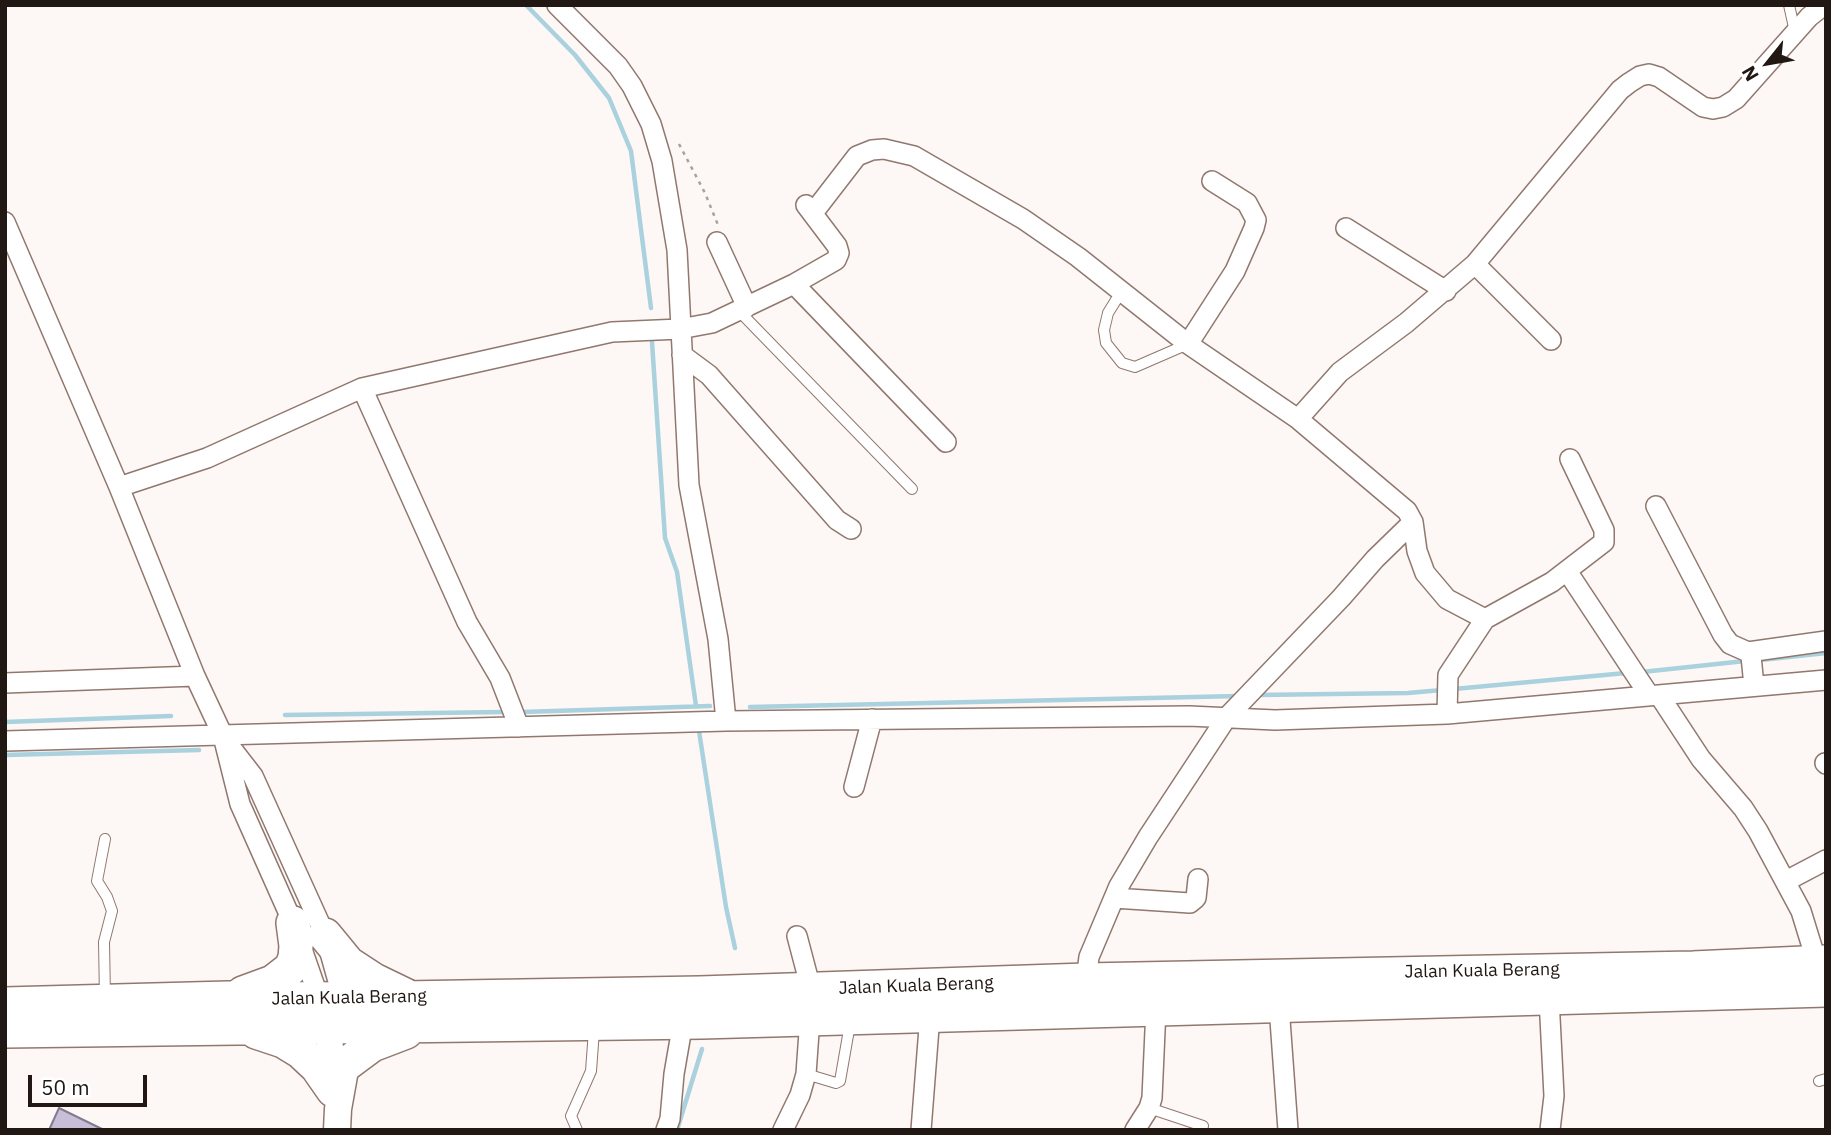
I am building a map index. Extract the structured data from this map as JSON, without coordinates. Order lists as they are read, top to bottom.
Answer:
{
  "streets": {
    "highway": ["Jalan Kuala Berang"]
  },
  "scale_bar": "50 m",
  "north": "bottom left"
}
